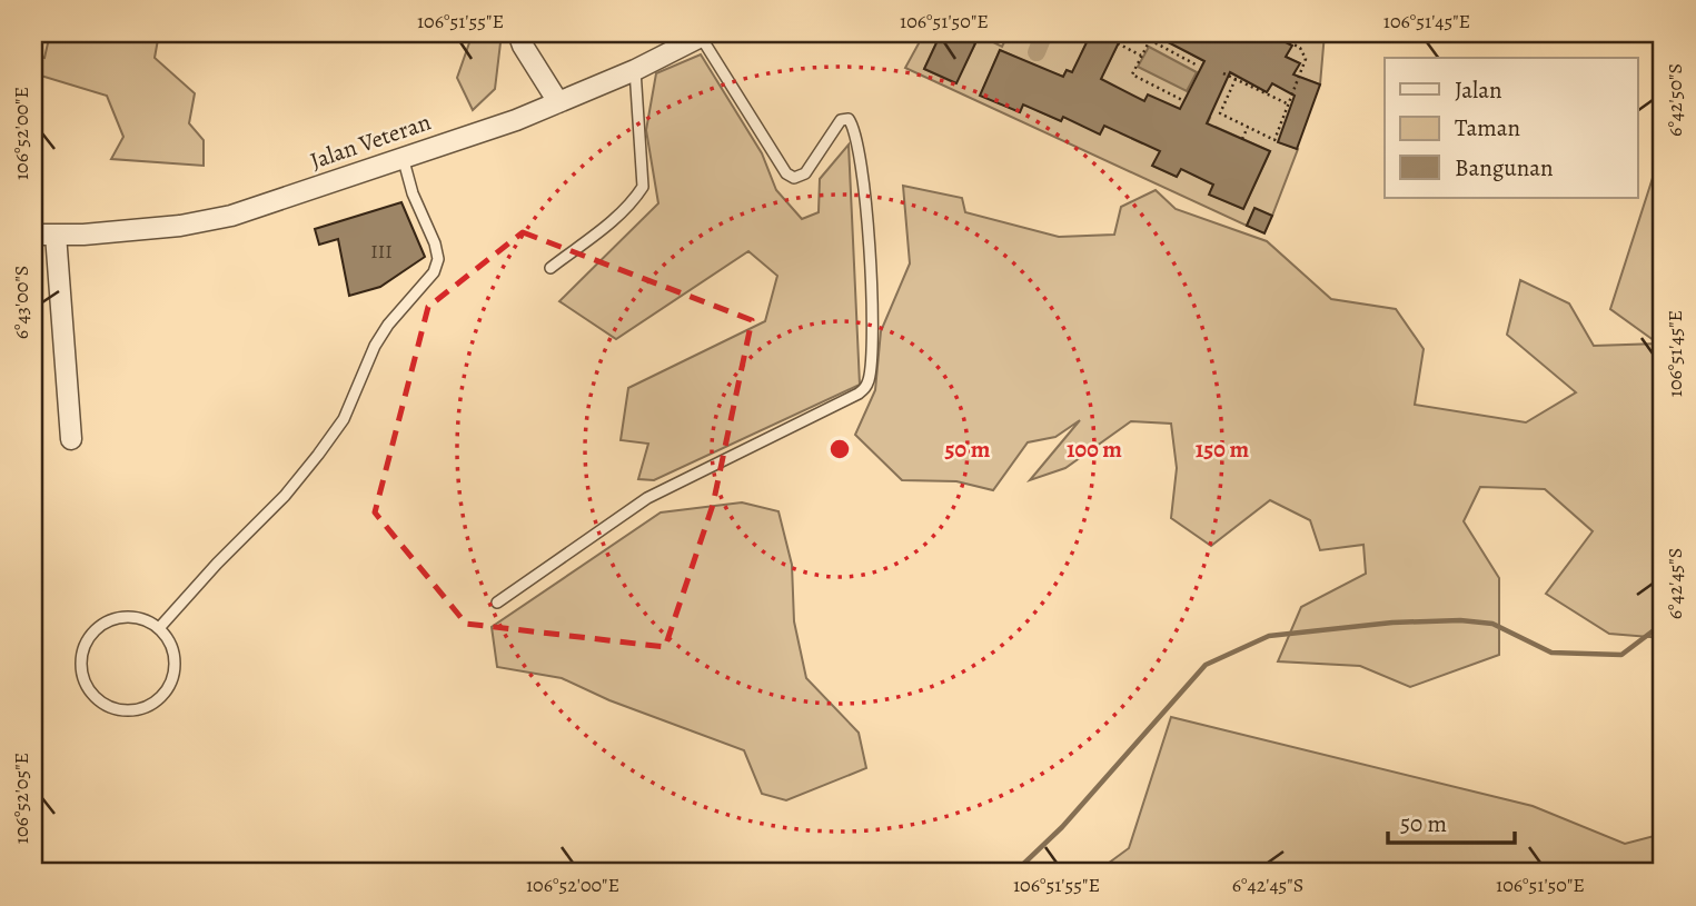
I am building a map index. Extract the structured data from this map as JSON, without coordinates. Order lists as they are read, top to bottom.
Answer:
{
  "streets": {
    "street": ["Jalan Veteran"]
  },
  "house_numbers": ["III"],
  "legend": ["Jalan", "Taman", "Bangunan"],
  "scale_bar": "50 m",
  "coordinates": [
    "106°51'55\"E",
    "106°51'50\"E",
    "106°51'45\"E",
    "6°42'50\"S",
    "106°52'00\"E",
    "6°43'00\"S",
    "6°42'45\"S",
    "106°52'05\"E"
  ],
  "rings": ["50 m", "100 m", "150 m"]
}
